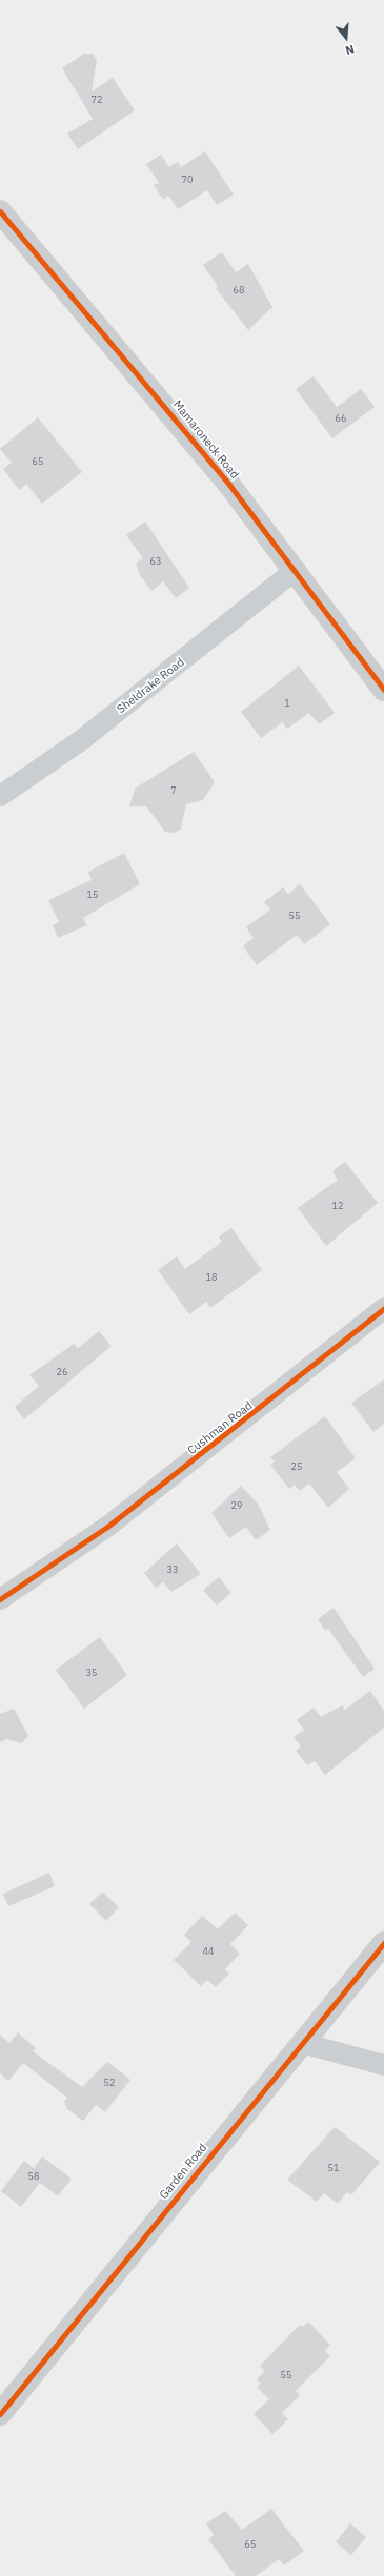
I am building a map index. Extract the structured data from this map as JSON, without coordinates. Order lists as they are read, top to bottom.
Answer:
{
  "streets": {
    "street": [
      "Mamaroneck Road",
      "Sheldrake Road",
      "Cushman Road",
      "Garden Road"
    ]
  },
  "crossings": [
    ["Mamaroneck Road", "Sheldrake Road"]
  ],
  "house_numbers": [
    "72",
    "70",
    "68",
    "66",
    "65",
    "63",
    "1",
    "7",
    "15",
    "55",
    "12",
    "18",
    "26",
    "25",
    "29",
    "33",
    "35",
    "44",
    "52",
    "51",
    "58",
    "55",
    "65"
  ],
  "north": "bottom"
}
